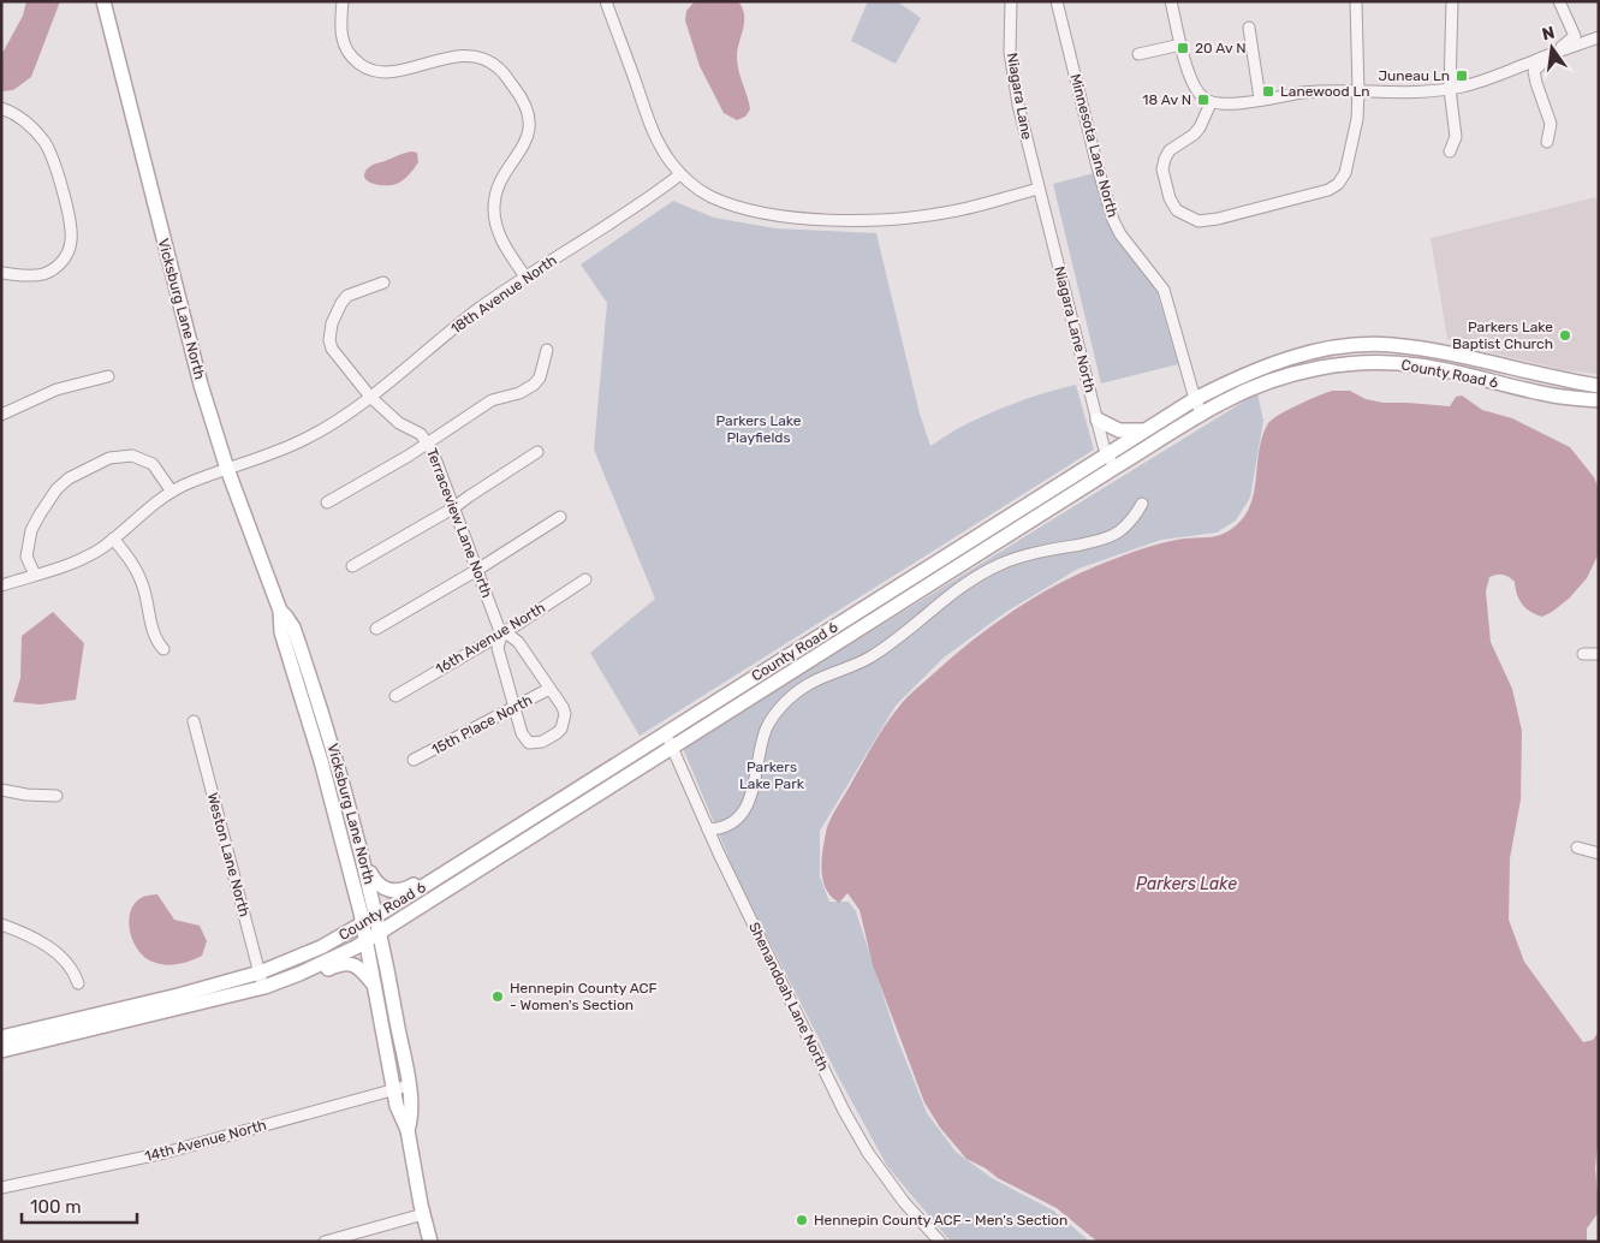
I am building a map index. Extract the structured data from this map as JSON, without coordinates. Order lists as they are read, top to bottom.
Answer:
{
  "streets": {
    "main road": ["Vicksburg Lane North", "County Road 6"],
    "street": [
      "Niagara Lane",
      "Minnesota Lane North",
      "18th Avenue North",
      "Niagara Lane North",
      "Terraceview Lane North",
      "16th Avenue North",
      "15th Place North",
      "Weston Lane North",
      "Shenandoah Lane North",
      "14th Avenue North"
    ]
  },
  "crossings": [
    ["Niagara Lane", "Niagara Lane North"],
    ["Minnesota Lane North", "County Road 6"],
    ["18th Avenue North", "Vicksburg Lane North"],
    ["18th Avenue North", "Terraceview Lane North"],
    ["Vicksburg Lane North", "County Road 6"],
    ["Vicksburg Lane North", "14th Avenue North"],
    ["Niagara Lane North", "County Road 6"],
    ["County Road 6", "Weston Lane North"],
    ["County Road 6", "Shenandoah Lane North"],
    ["Terraceview Lane North", "16th Avenue North"],
    ["Terraceview Lane North", "15th Place North"]
  ],
  "water": ["Parkers Lake"],
  "parks": ["Parkers Lake Playfields", "Parkers Lake Park"],
  "places": {
    "transit": [
      "20 Av N",
      "Juneau Ln",
      "Lanewood Ln",
      "18 Av N"
    ],
    "other": ["Parkers Lake Baptist Church", "Hennepin County ACF - Women's Section", "Hennepin County ACF - Men's Section"]
  },
  "scale_bar": "100 m",
  "north": "top"
}
